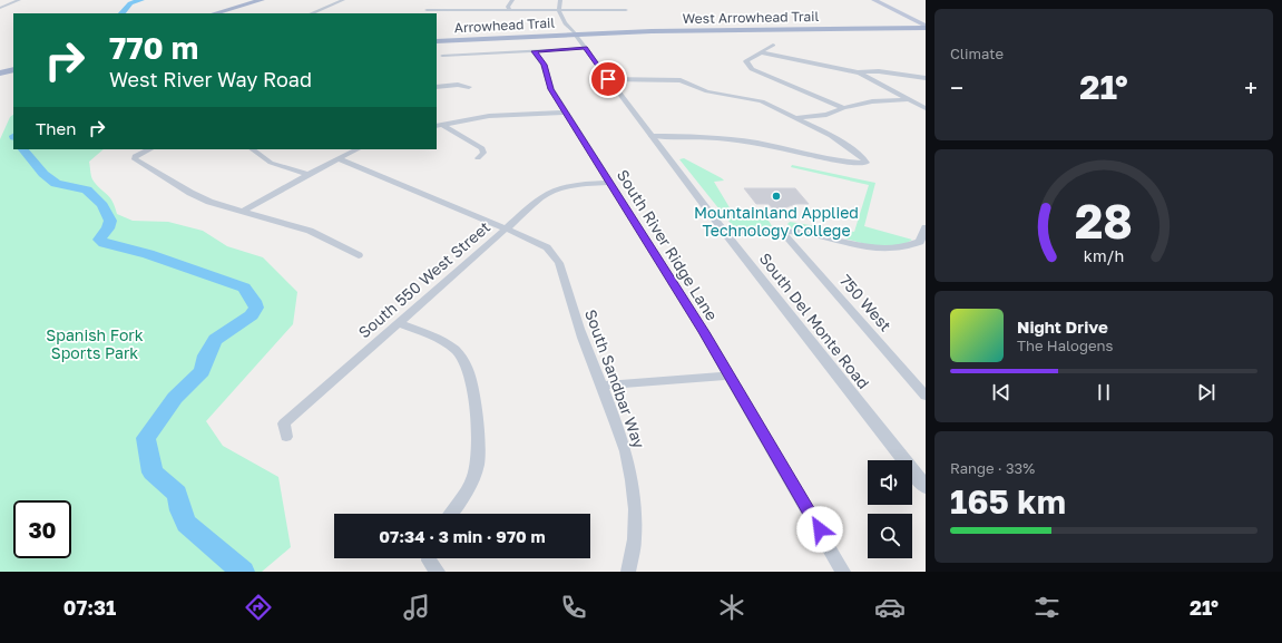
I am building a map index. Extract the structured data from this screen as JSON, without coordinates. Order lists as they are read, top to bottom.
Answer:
{
  "streets": {
    "main road": ["West Arrowhead Trail", "Arrowhead Trail"],
    "street": [
      "South River Ridge Lane",
      "South 550 West Street",
      "750 West",
      "South Del Monte Road",
      "South Sandbar Way"
    ]
  },
  "crossings": [
    ["West Arrowhead Trail", "Arrowhead Trail"],
    ["West Arrowhead Trail", "South Del Monte Road"],
    ["Arrowhead Trail", "South Del Monte Road"],
    ["South River Ridge Lane", "South 550 West Street"],
    ["South 550 West Street", "South Sandbar Way"]
  ],
  "parks": ["Spanish Fork Sports Park"],
  "places": ["Mountainland Applied Technology College"],
  "page": {
    "tile": [
      "Climate",
      ["Range · 33%", "165 km"]
    ],
    "turn": ["770 m", "West River Way Road"],
    "heat": ["−", "21°", "+"],
    "then": "Then",
    "song": ["Night Drive", "The Halogens"],
    "limit": "30",
    "trip": "07:34 · 3 min · 970 m",
    "tabs": ["07:31", "21°"],
    "gauge": ["28", "km/h"]
  }
}
